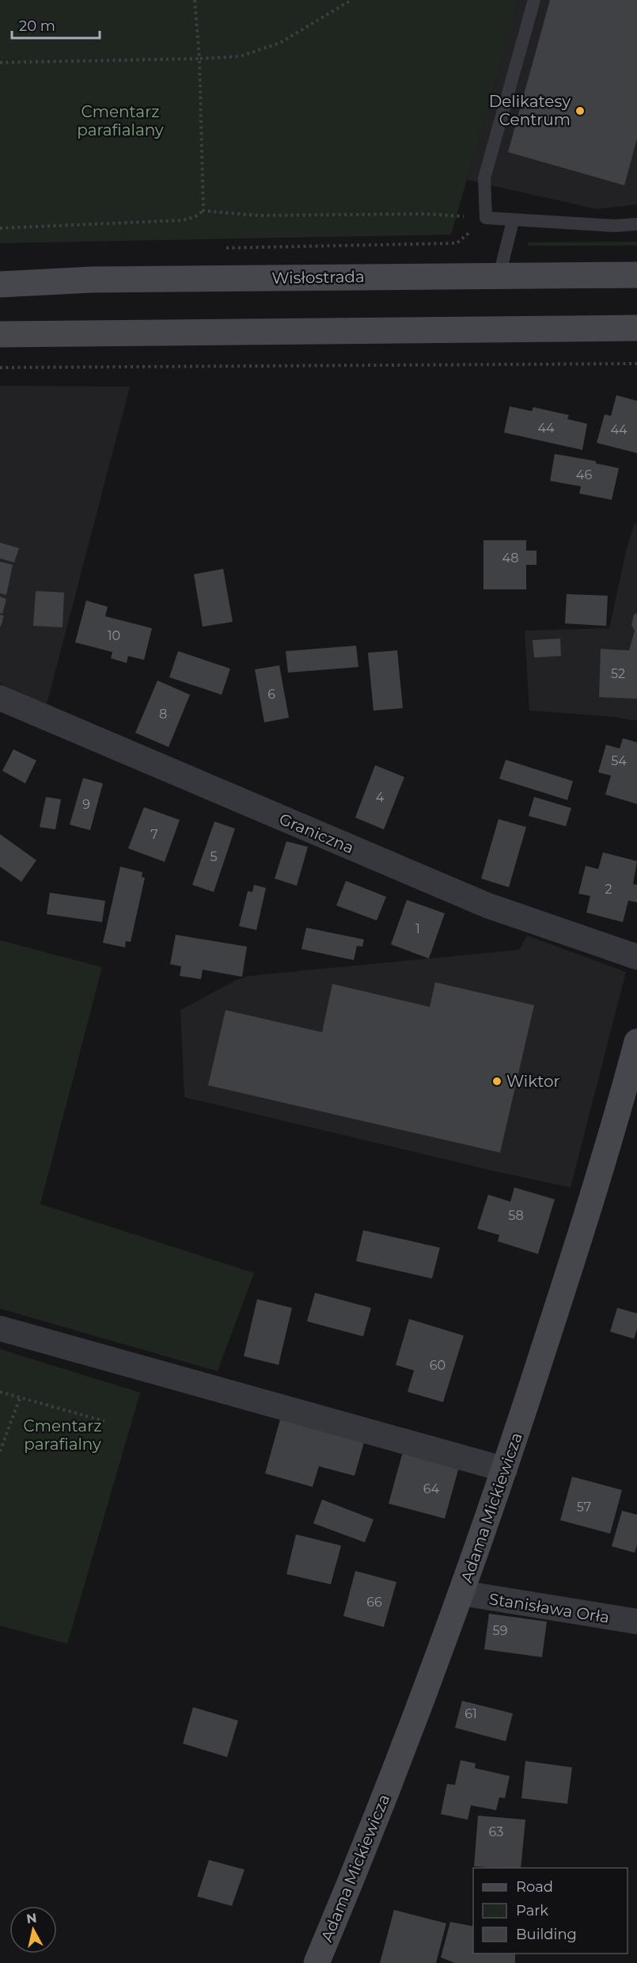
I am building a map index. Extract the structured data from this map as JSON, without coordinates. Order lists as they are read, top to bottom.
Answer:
{
  "streets": {
    "main road": ["Wisłostrada", "Adama Mickiewicza"],
    "street": ["Graniczna", "Stanisława Orła"]
  },
  "crossings": [
    ["Adama Mickiewicza", "Stanisława Orła"]
  ],
  "parks": ["Cmentarz parafialany", "Cmentarz parafialny"],
  "places": ["Delikatesy Centrum", "Wiktor"],
  "house_numbers": [
    "44",
    "44",
    "46",
    "48",
    "10",
    "52",
    "6",
    "8",
    "54",
    "4",
    "9",
    "7",
    "5",
    "2",
    "1",
    "58",
    "60",
    "64",
    "57",
    "66",
    "59",
    "61",
    "63"
  ],
  "legend": ["Road", "Park", "Building"],
  "scale_bar": "20 m",
  "north": "top"
}
